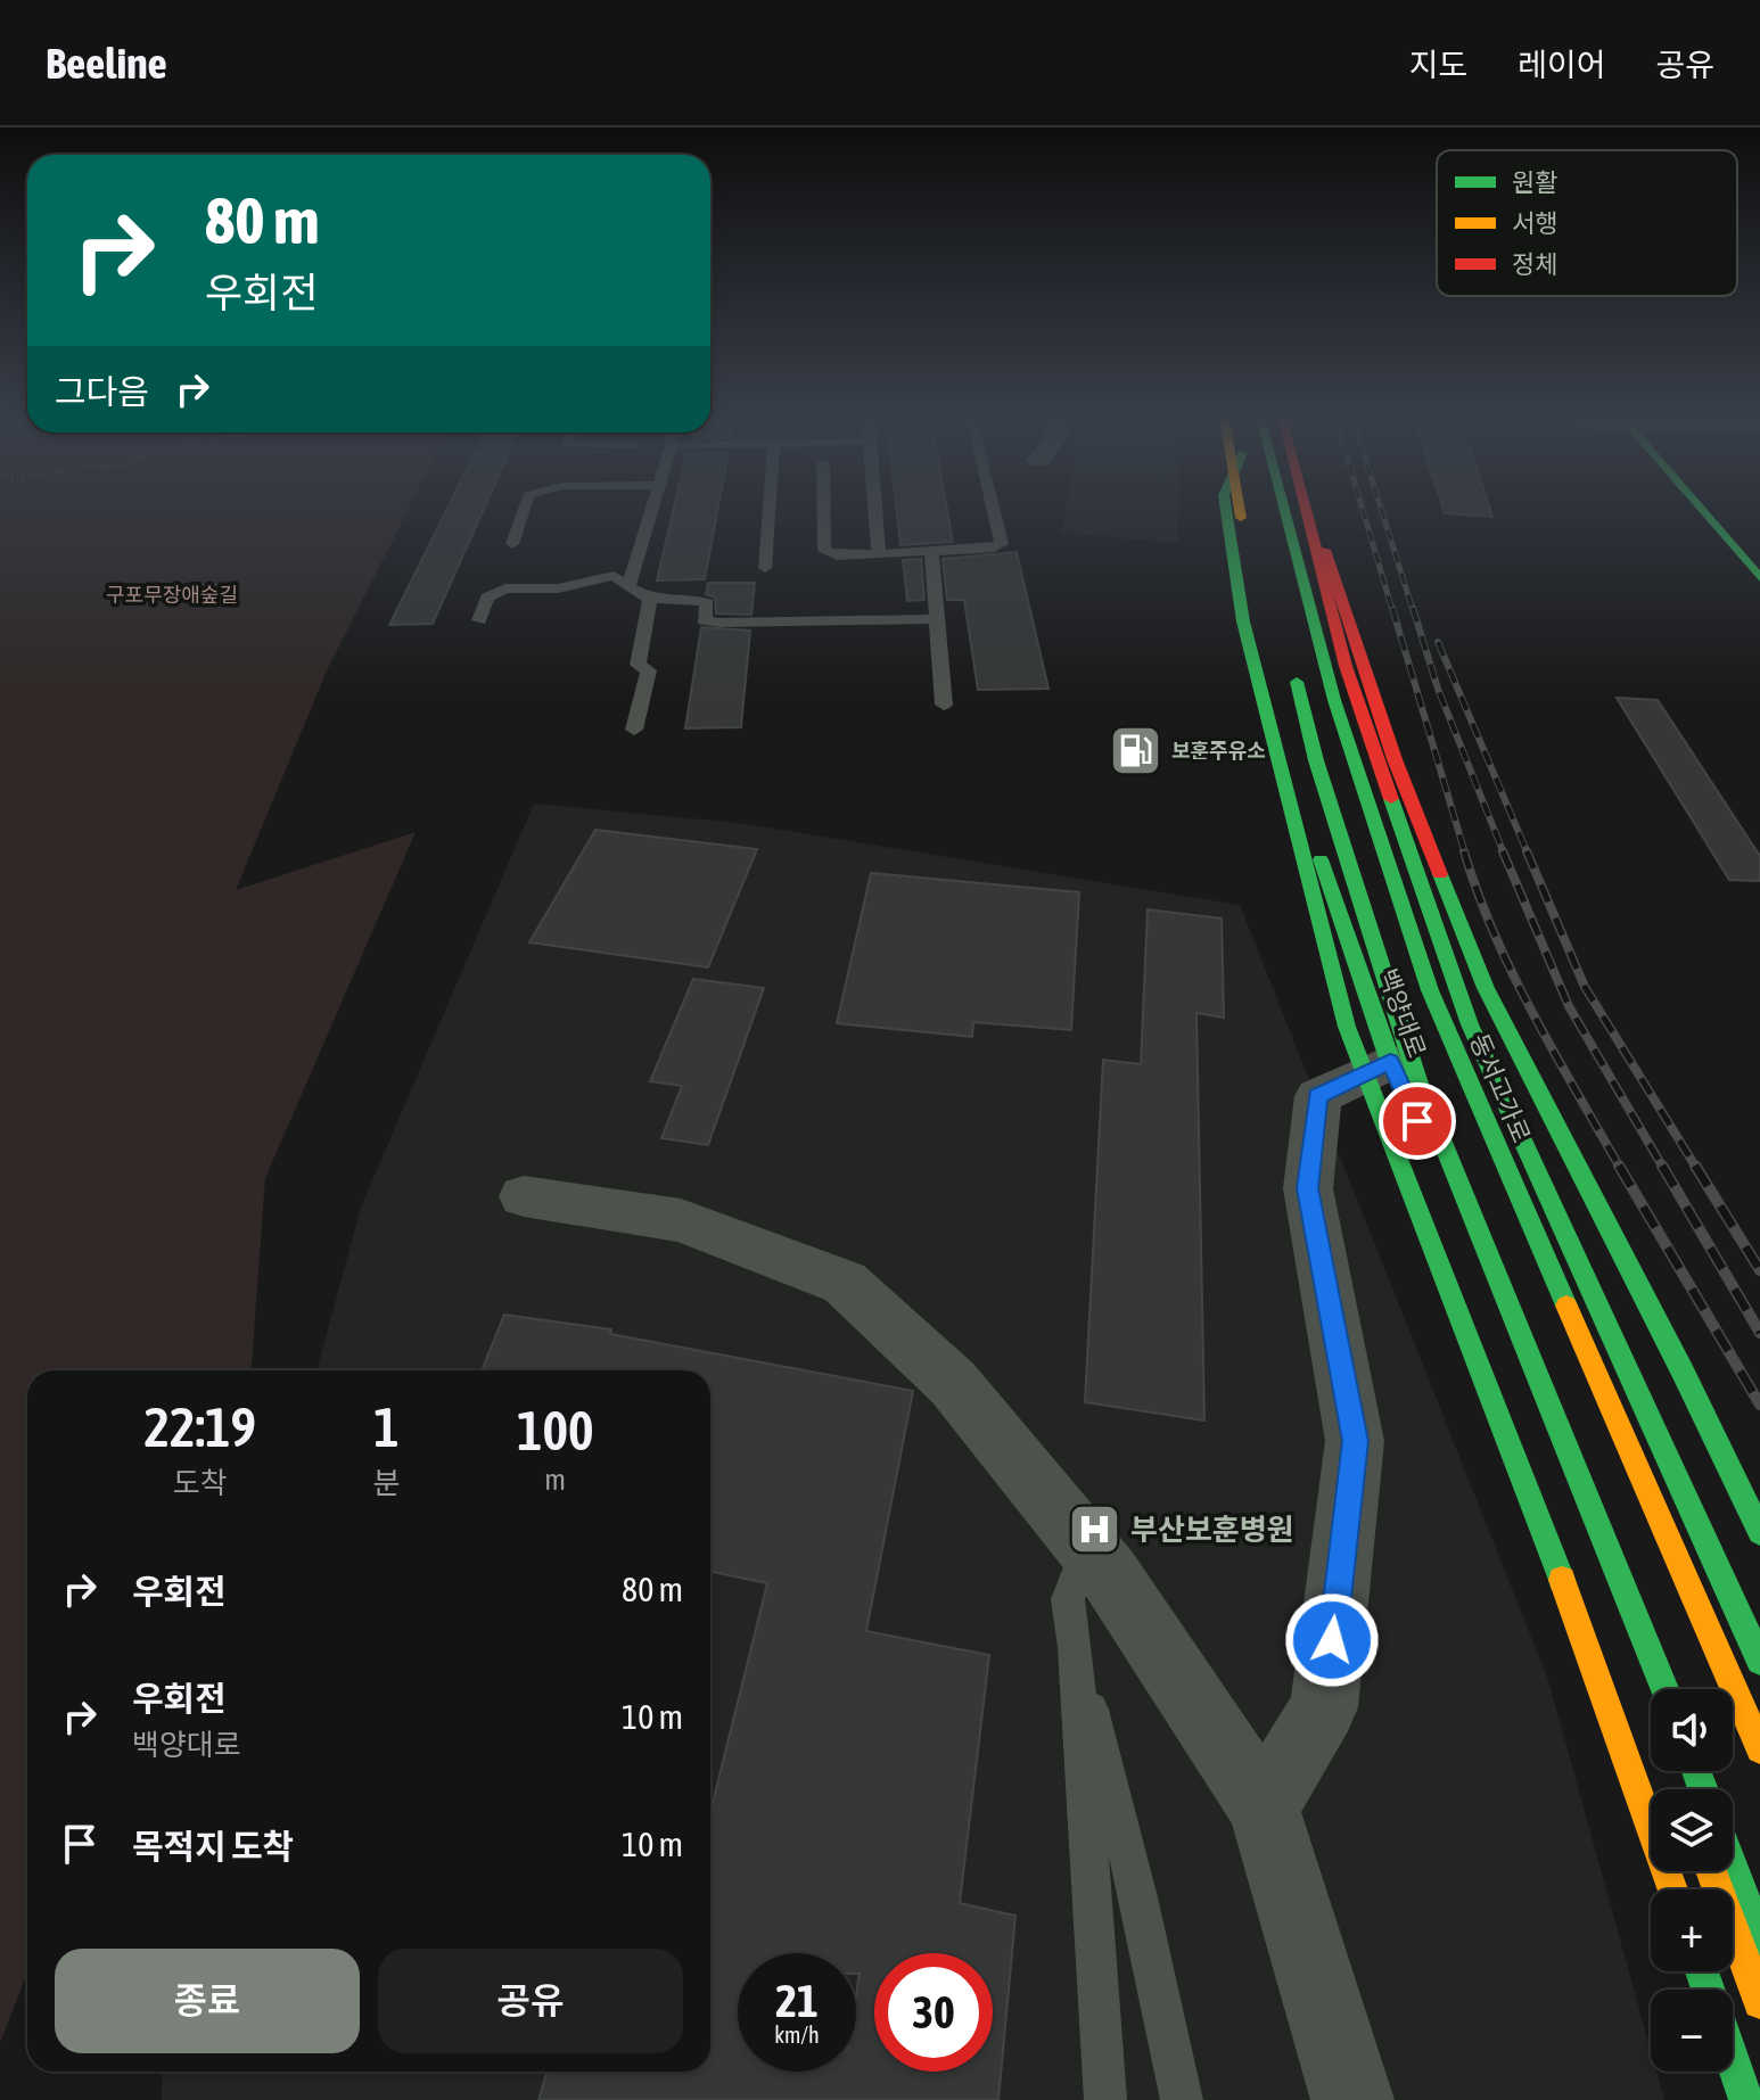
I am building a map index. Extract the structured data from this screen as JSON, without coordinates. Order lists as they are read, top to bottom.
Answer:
{
  "streets": {
    "main road": ["백양대로", "동서고가로"]
  },
  "parks": ["구포무장애숲길"],
  "places": {
    "fuel station": ["보훈주유소"],
    "hospital": ["부산보훈병원"]
  },
  "legend": ["원활", "서행", "정체"],
  "page": {
    "header": "Beeline",
    "nav": ["지도", "레이어", "공유"],
    "turn": ["80 m", "우회전"],
    "then": "그다음",
    "eta": [
      "22:19",
      "도착",
      "1",
      "분",
      "100",
      "m"
    ],
    "list": [
      {
        "name": "우회전",
        "value": "80 m"
      },
      {
        "name": "우회전",
        "note": "백양대로",
        "value": "10 m"
      },
      {
        "name": "목적지 도착",
        "value": "10 m"
      }
    ],
    "map_buttons": ["+", "−"],
    "buttons": ["종료", "공유"],
    "speed": "21 km/h",
    "limit": "30"
  }
}
